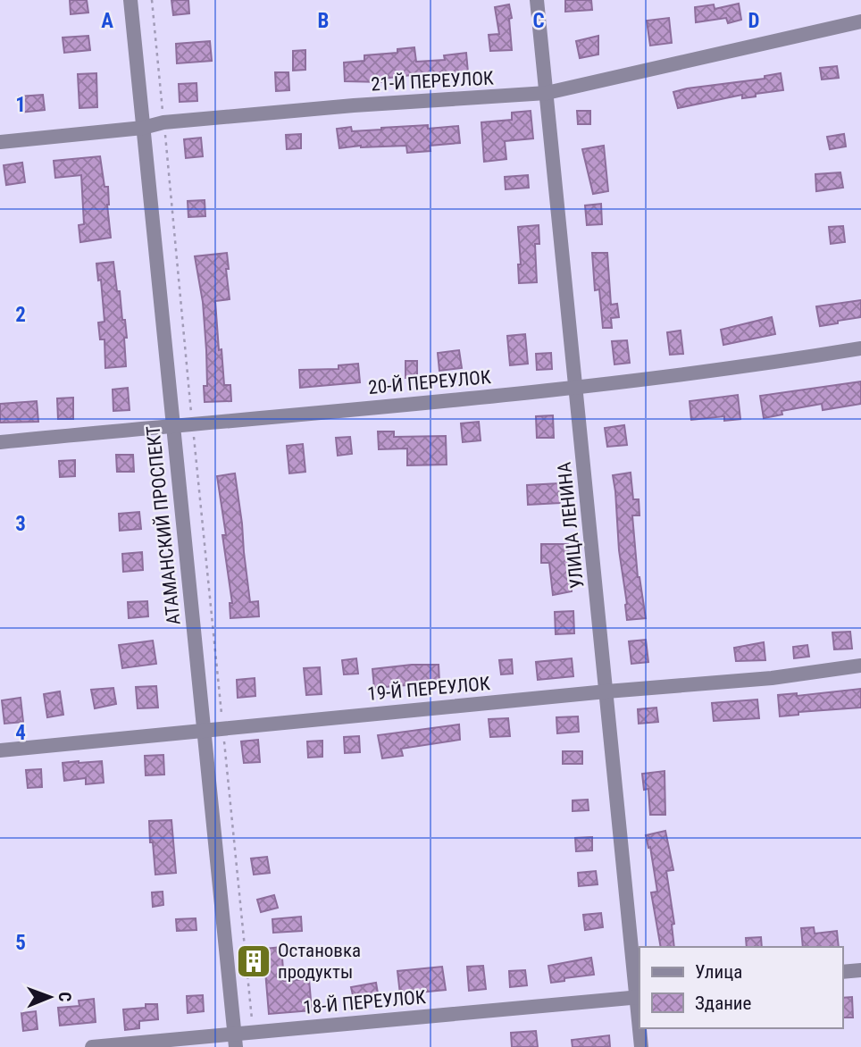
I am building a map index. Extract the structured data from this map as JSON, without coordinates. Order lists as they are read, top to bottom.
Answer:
{
  "streets": {
    "street": [
      "21-Й ПЕРЕУЛОК",
      "20-Й ПЕРЕУЛОК",
      "АТАМАНСКИЙ ПРОСПЕКТ",
      "УЛИЦА ЛЕНИНА",
      "19-Й ПЕРЕУЛОК",
      "18-Й ПЕРЕУЛОК"
    ]
  },
  "crossings": [
    ["21-Й ПЕРЕУЛОК", "АТАМАНСКИЙ ПРОСПЕКТ"],
    ["21-Й ПЕРЕУЛОК", "УЛИЦА ЛЕНИНА"],
    ["20-Й ПЕРЕУЛОК", "АТАМАНСКИЙ ПРОСПЕКТ"],
    ["20-Й ПЕРЕУЛОК", "УЛИЦА ЛЕНИНА"],
    ["АТАМАНСКИЙ ПРОСПЕКТ", "19-Й ПЕРЕУЛОК"],
    ["АТАМАНСКИЙ ПРОСПЕКТ", "18-Й ПЕРЕУЛОК"],
    ["УЛИЦА ЛЕНИНА", "19-Й ПЕРЕУЛОК"],
    ["УЛИЦА ЛЕНИНА", "18-Й ПЕРЕУЛОК"]
  ],
  "places": {
    "building": ["Остановка продукты"]
  },
  "legend": ["Улица", "Здание"],
  "north": "right",
  "grid": {
    "columns": [
      "A",
      "B",
      "C",
      "D"
    ],
    "rows": [
      "1",
      "2",
      "3",
      "4",
      "5"
    ]
  }
}
